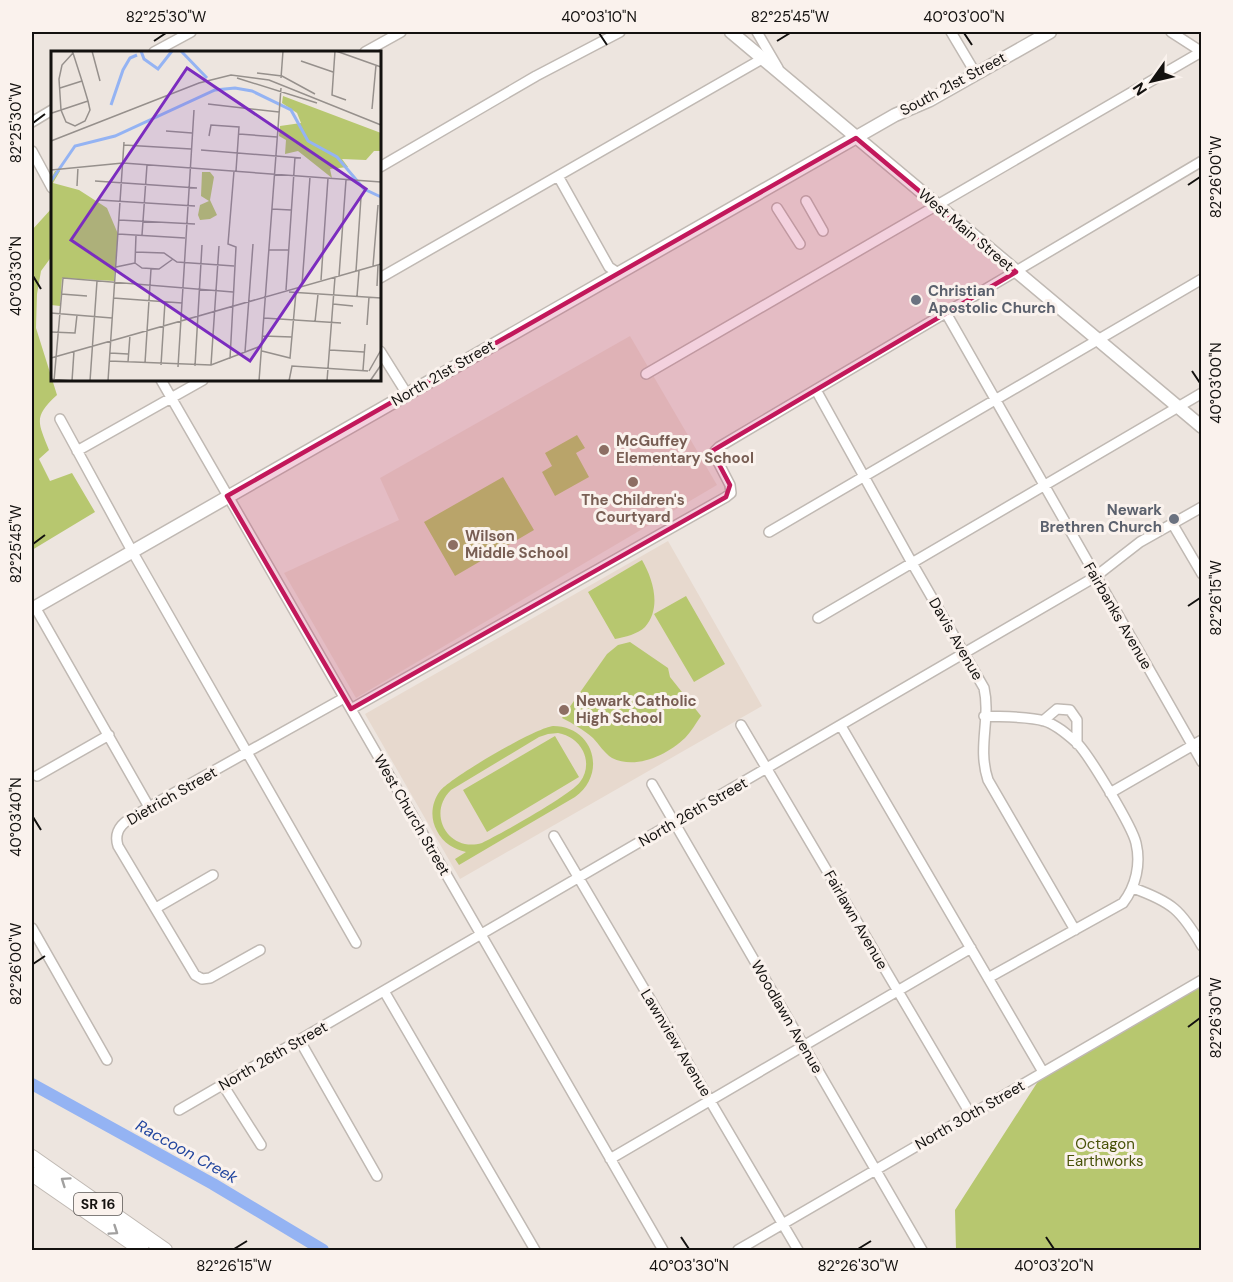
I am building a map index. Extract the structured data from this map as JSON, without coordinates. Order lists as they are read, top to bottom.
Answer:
{
  "streets": {
    "highway": ["SR 16"],
    "main road": ["South 21st Street", "West Main Street", "North 21st Street"],
    "street": [
      "Fairbanks Avenue",
      "Davis Avenue",
      "Dietrich Street",
      "North 26th Street",
      "West Church Street",
      "Fairlawn Avenue",
      "Woodlawn Avenue",
      "Lawnview Avenue",
      "North 30th Street"
    ]
  },
  "crossings": [
    ["South 21st Street", "West Main Street"],
    ["South 21st Street", "North 21st Street"],
    ["West Main Street", "North 21st Street"],
    ["North 21st Street", "West Church Street"],
    ["Fairbanks Avenue", "North 26th Street"],
    ["Davis Avenue", "North 26th Street"],
    ["Dietrich Street", "West Church Street"],
    ["North 26th Street", "West Church Street"],
    ["North 26th Street", "Fairlawn Avenue"],
    ["North 26th Street", "Woodlawn Avenue"],
    ["North 26th Street", "Lawnview Avenue"],
    ["Fairlawn Avenue", "North 30th Street"],
    ["Woodlawn Avenue", "North 30th Street"],
    ["Lawnview Avenue", "North 30th Street"]
  ],
  "water": ["Raccoon Creek"],
  "parks": ["Octagon Earthworks"],
  "places": [
    "Christian Apostolic Church",
    "McGuffey Elementary School",
    "The Children's Courtyard",
    "Newark Brethren Church",
    "Wilson Middle School",
    "Newark Catholic High School"
  ],
  "north": "bottom left",
  "coordinates": [
    "82°25'30\"W",
    "40°03'10\"N",
    "82°25'45\"W",
    "40°03'00\"N",
    "82°26'00\"W",
    "40°03'30\"N",
    "82°26'15\"W",
    "40°03'40\"N",
    "82°26'30\"W",
    "40°03'20\"N"
  ]
}
